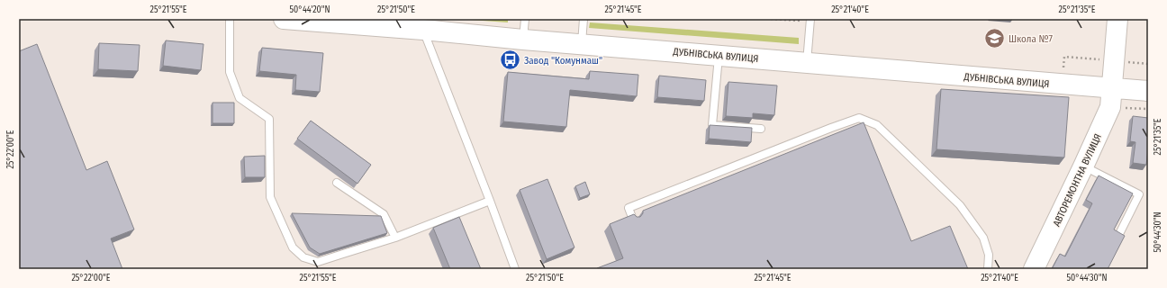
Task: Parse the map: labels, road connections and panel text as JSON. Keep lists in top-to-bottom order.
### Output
{
  "streets": {
    "main road": ["ДУБНІВСЬКА ВУЛИЦЯ", "АВТОРЕМОНТНА ВУЛИЦЯ"]
  },
  "crossings": [
    ["ДУБНІВСЬКА ВУЛИЦЯ", "АВТОРЕМОНТНА ВУЛИЦЯ"]
  ],
  "places": {
    "school or university": ["Школа №7"],
    "bus stop": ["Завод \"Комунмаш\""]
  },
  "coordinates": [
    "25°21'55\"E",
    "50°44'20\"N",
    "25°21'50\"E",
    "25°21'45\"E",
    "25°21'40\"E",
    "25°21'35\"E",
    "25°22'00\"E",
    "50°44'30\"N"
  ]
}
